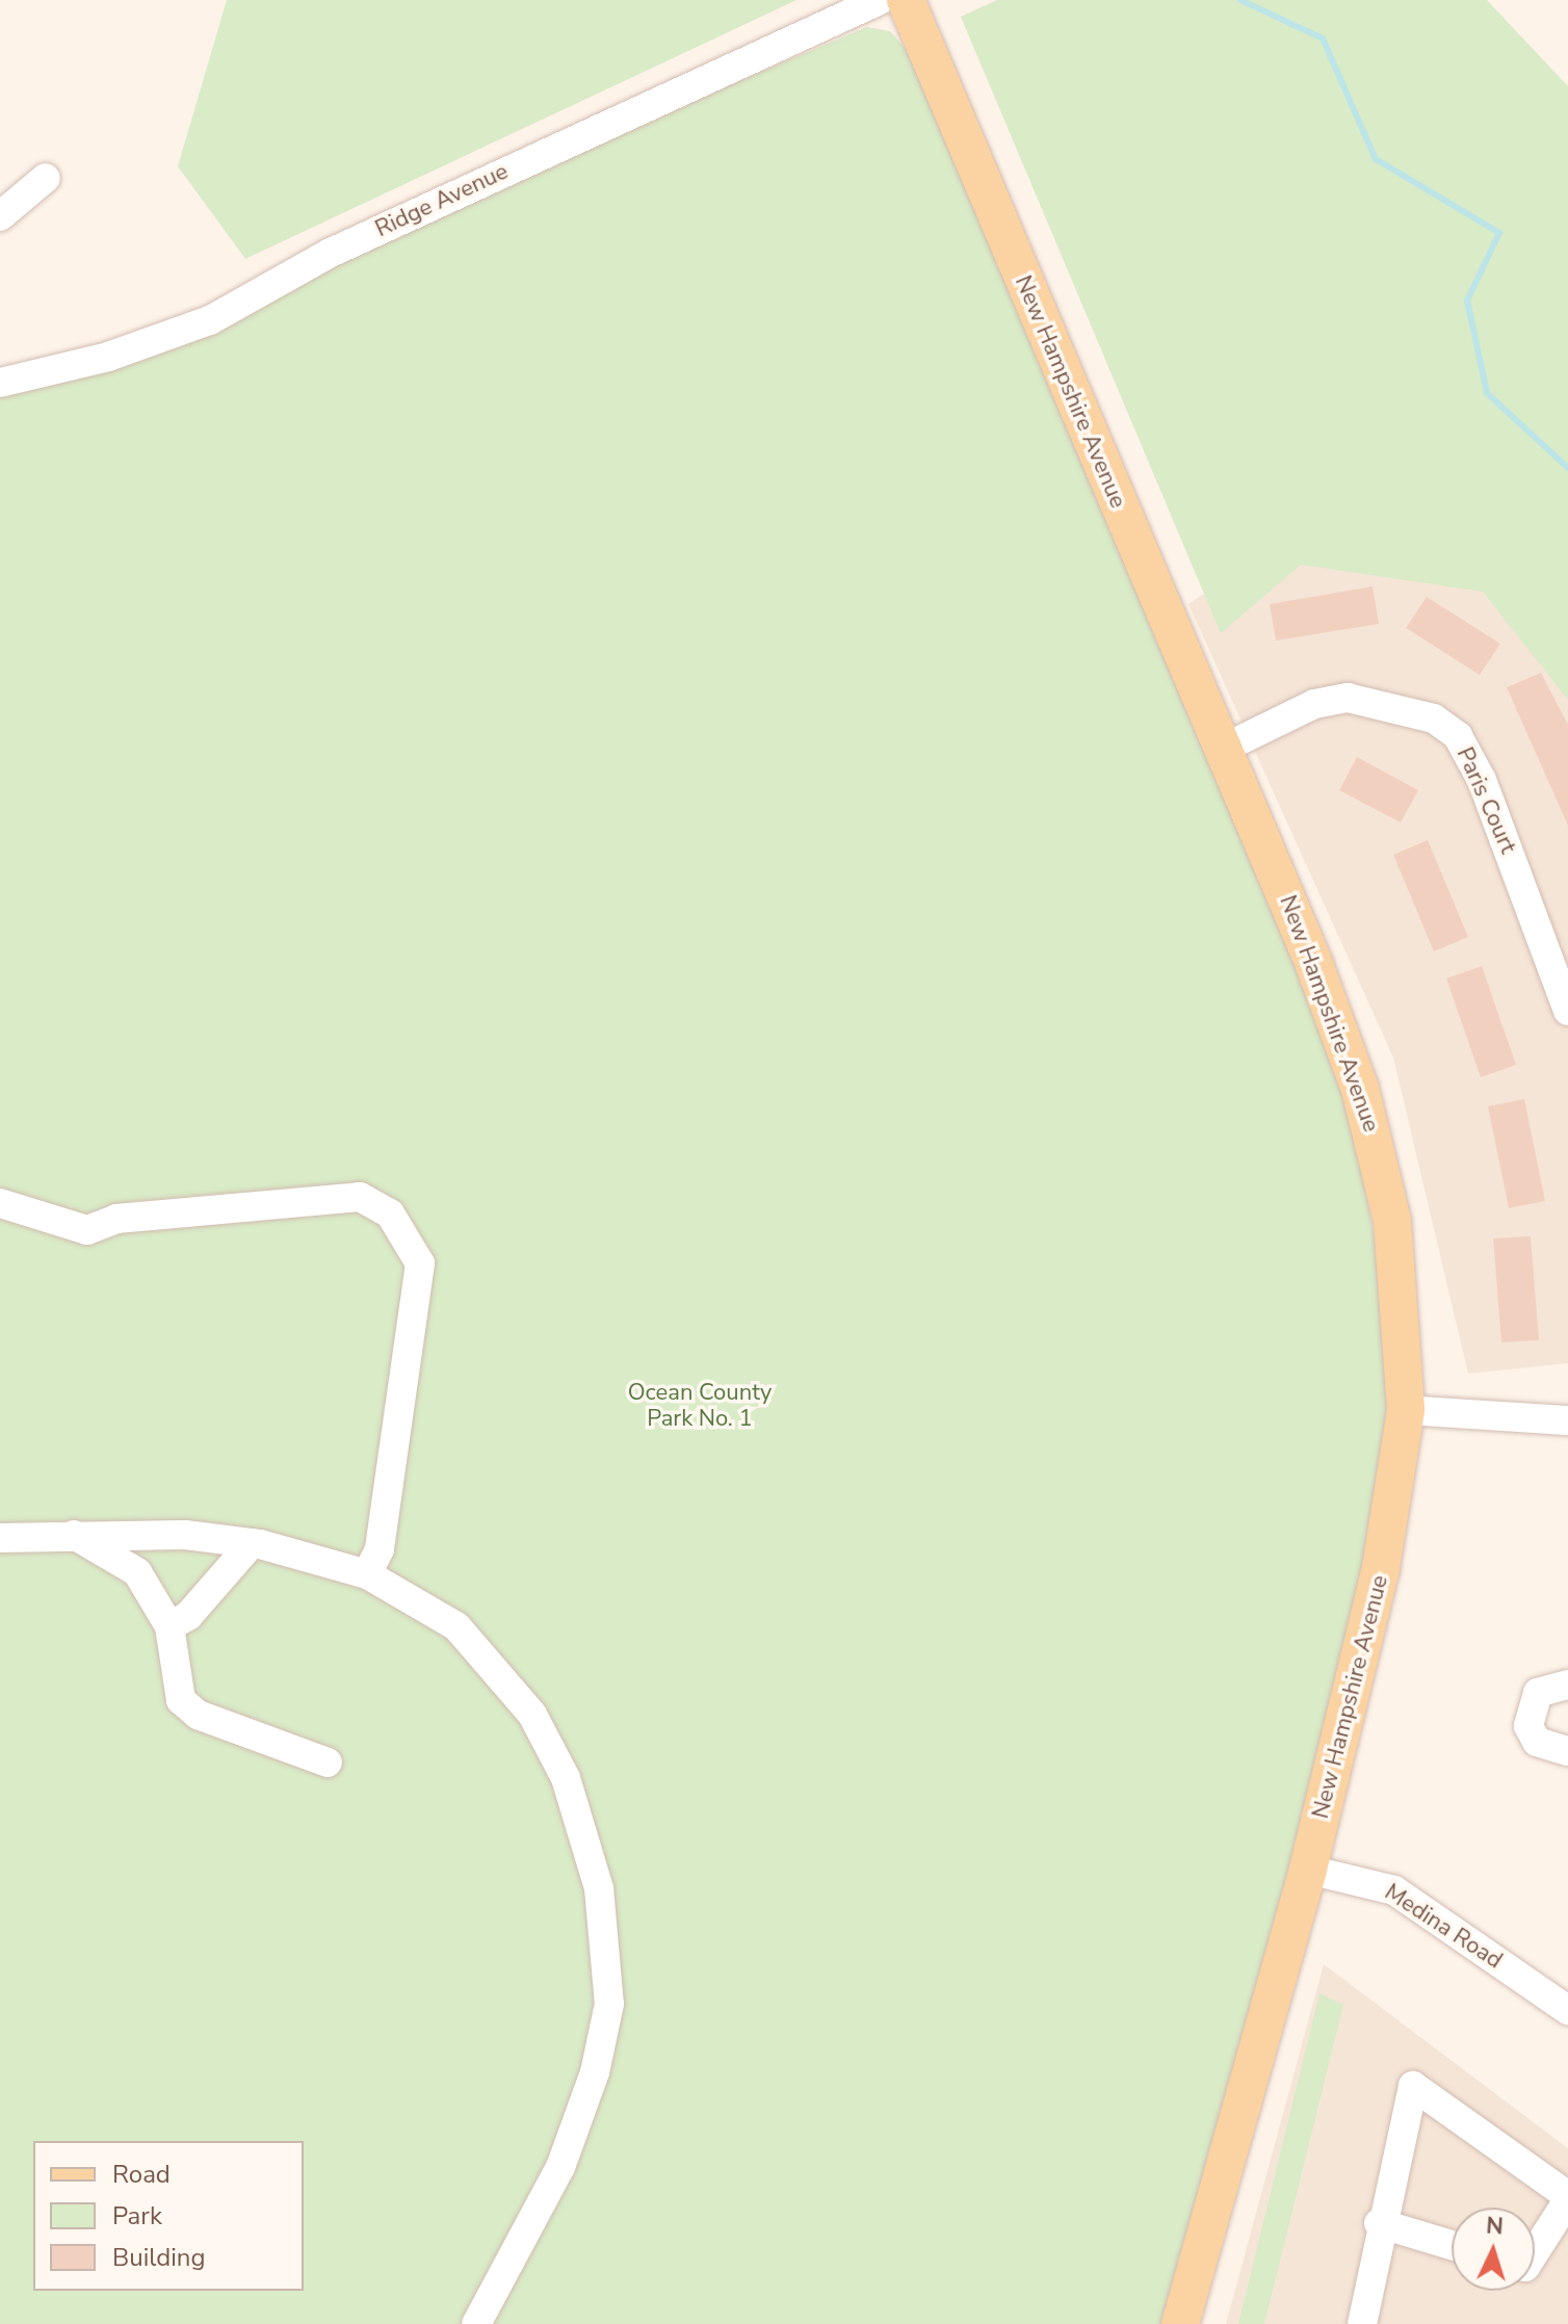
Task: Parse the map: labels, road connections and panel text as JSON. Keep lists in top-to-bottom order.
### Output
{
  "streets": {
    "main road": ["New Hampshire Avenue"],
    "street": ["Ridge Avenue", "Paris Court", "Medina Road"]
  },
  "crossings": [
    ["New Hampshire Avenue", "Paris Court"],
    ["New Hampshire Avenue", "Medina Road"]
  ],
  "parks": ["Ocean County Park No. 1"],
  "legend": ["Road", "Park", "Building"],
  "north": "top"
}
